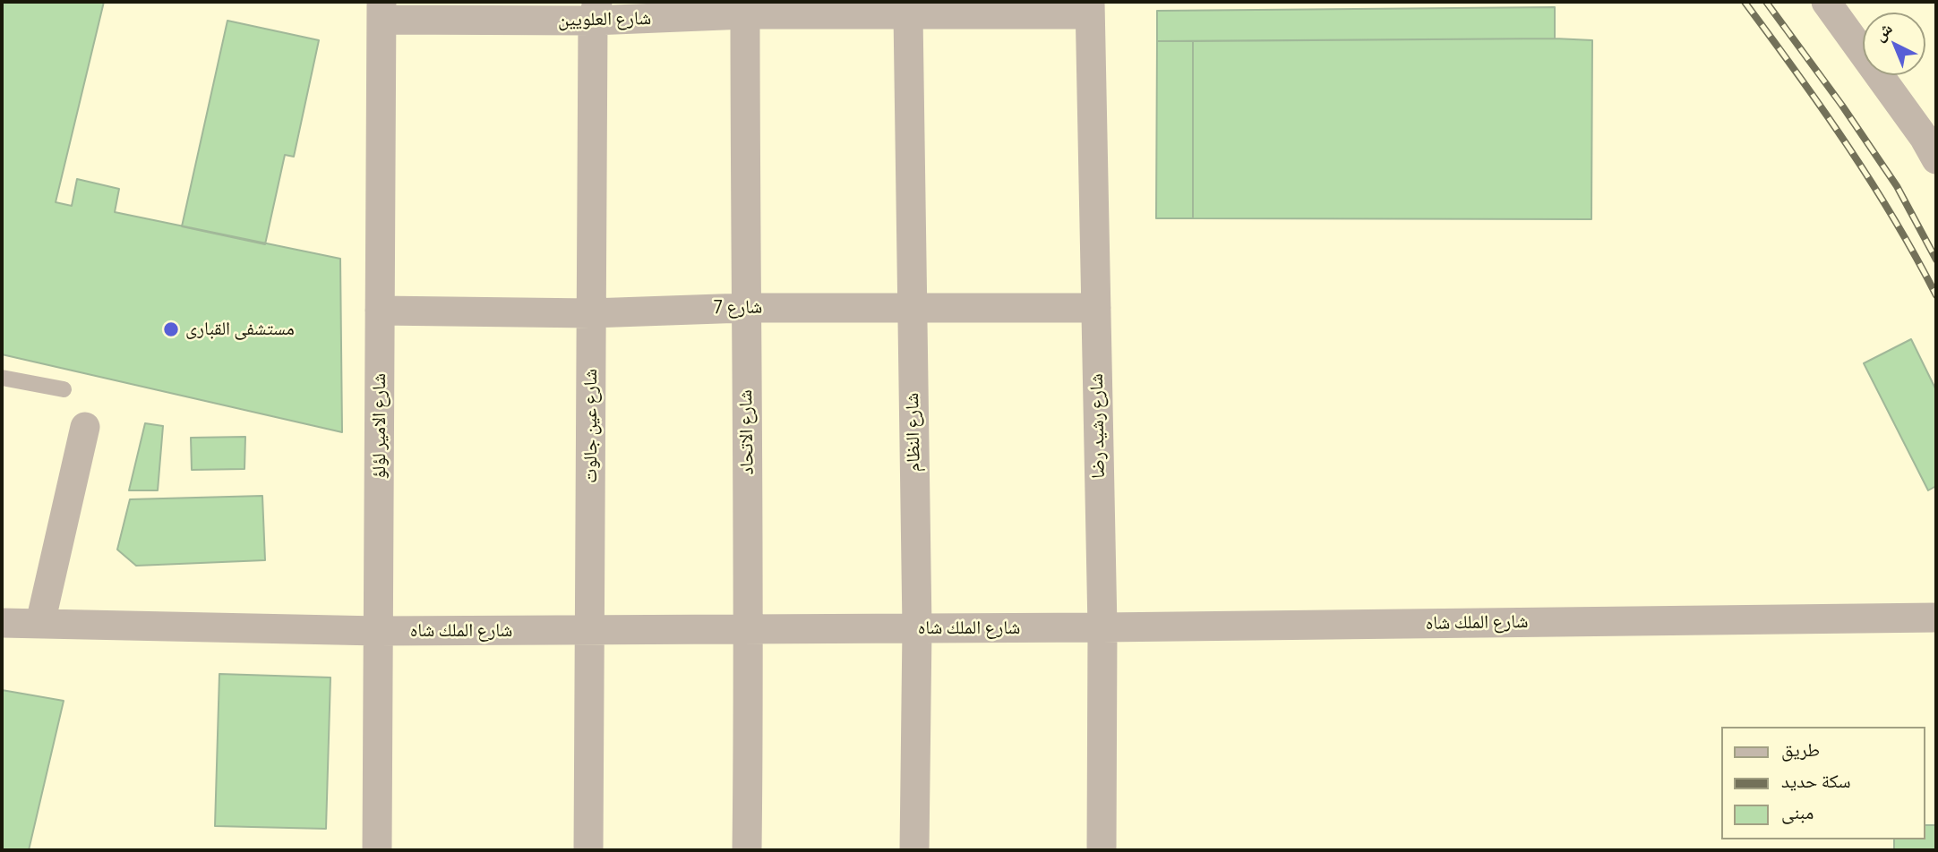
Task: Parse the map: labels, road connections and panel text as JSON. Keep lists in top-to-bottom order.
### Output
{
  "streets": {
    "street": [
      "شارع العلويين",
      "شارع 7",
      "شارع الامير لؤلؤ",
      "شارع عين جالوت",
      "شارع رشيد رضا",
      "شارع الاتحاد",
      "شارع النظام",
      "شارع الملك شاه"
    ]
  },
  "crossings": [
    ["شارع العلويين", "شارع الامير لؤلؤ"],
    ["شارع العلويين", "شارع عين جالوت"],
    ["شارع العلويين", "شارع رشيد رضا"],
    ["شارع العلويين", "شارع الاتحاد"],
    ["شارع العلويين", "شارع النظام"],
    ["شارع 7", "شارع الامير لؤلؤ"],
    ["شارع 7", "شارع عين جالوت"],
    ["شارع 7", "شارع رشيد رضا"],
    ["شارع 7", "شارع الاتحاد"],
    ["شارع 7", "شارع النظام"],
    ["شارع الامير لؤلؤ", "شارع الملك شاه"],
    ["شارع عين جالوت", "شارع الملك شاه"],
    ["شارع رشيد رضا", "شارع الملك شاه"],
    ["شارع الاتحاد", "شارع الملك شاه"],
    ["شارع النظام", "شارع الملك شاه"]
  ],
  "places": ["مستشفى القبارى"],
  "legend": ["طريق", "سكة حديد", "مبنى"],
  "north": "top left"
}
